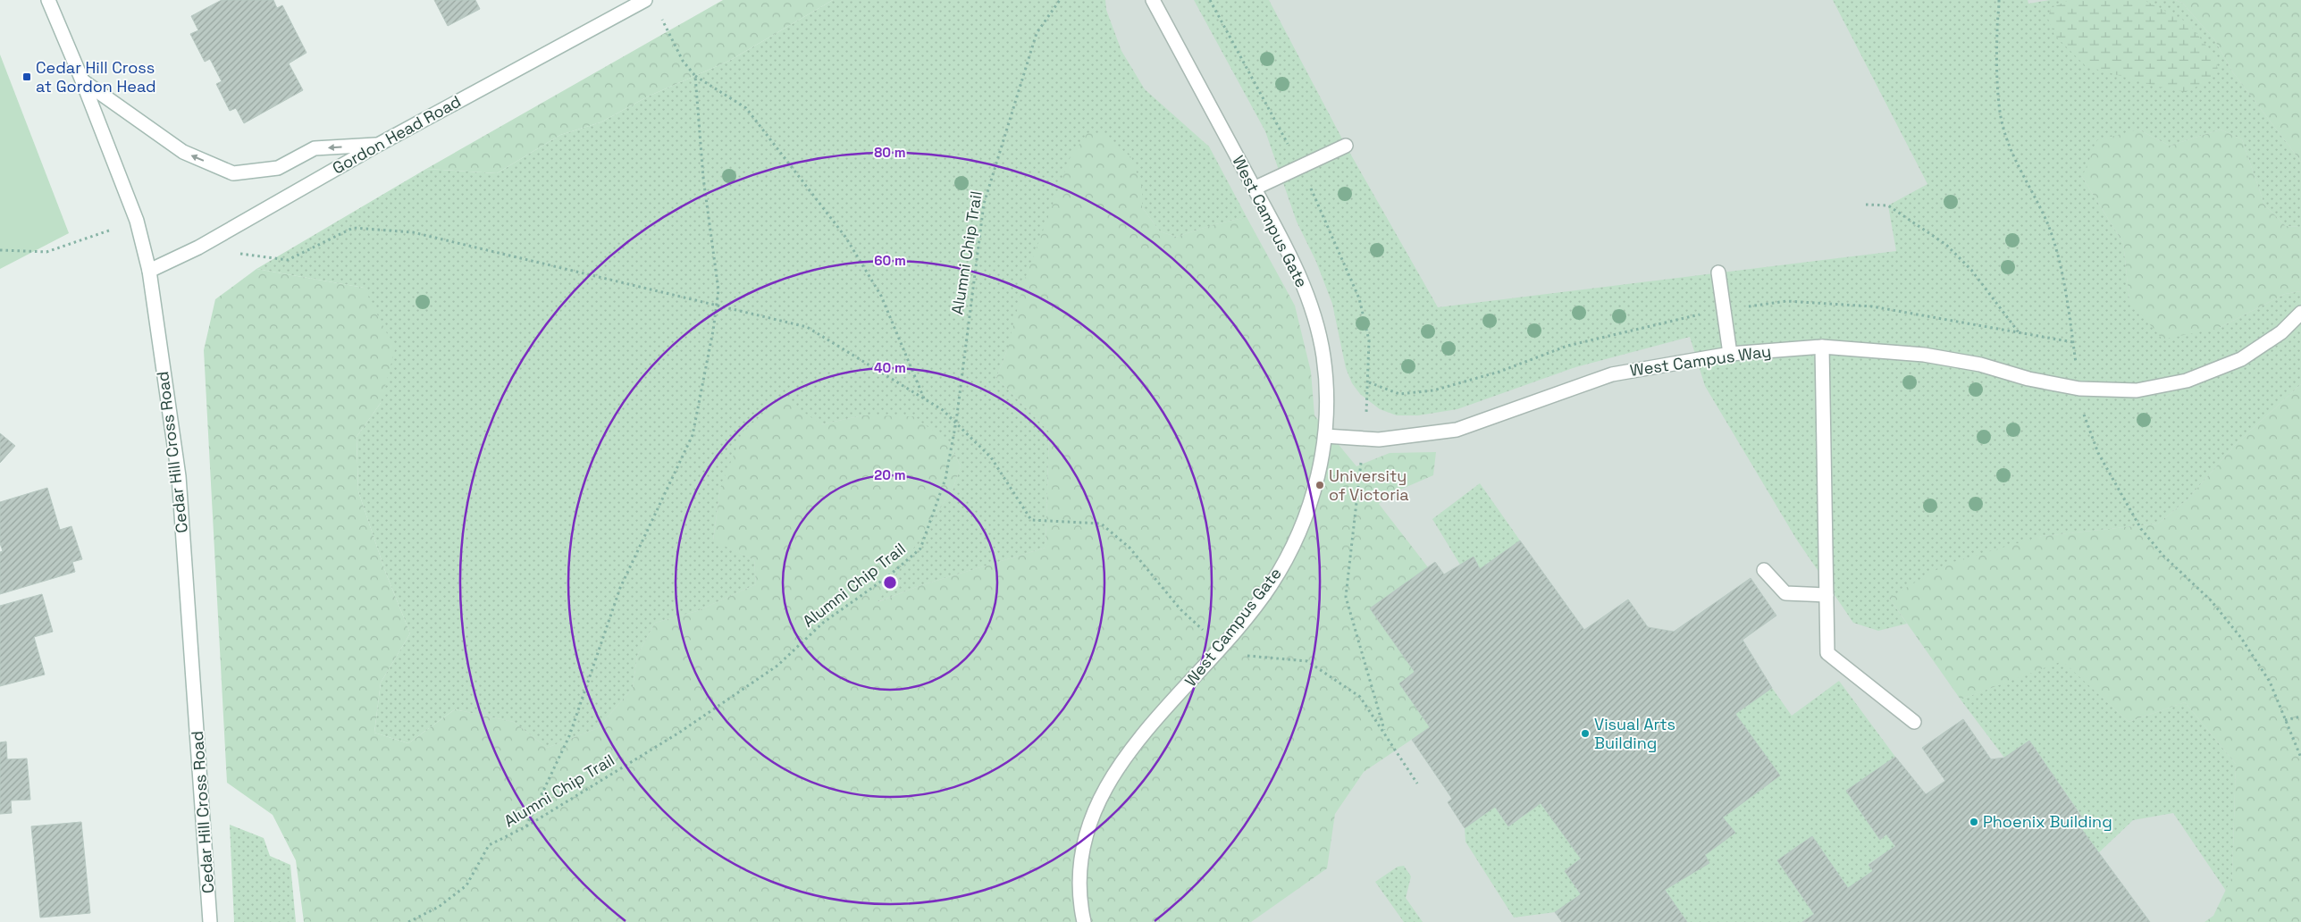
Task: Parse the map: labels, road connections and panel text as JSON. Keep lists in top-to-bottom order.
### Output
{
  "streets": {
    "street": [
      "Gordon Head Road",
      "West Campus Gate",
      "West Campus Way",
      "Cedar Hill Cross Road"
    ],
    "path": ["Alumni Chip Trail"]
  },
  "crossings": [
    ["Gordon Head Road", "Cedar Hill Cross Road"],
    ["West Campus Gate", "West Campus Way"]
  ],
  "places": {
    "transit": ["Cedar Hill Cross at Gordon Head"],
    "other": ["University of Victoria", "Visual Arts Building", "Phoenix Building"]
  },
  "rings": [
    "80 m",
    "60 m",
    "40 m",
    "20 m"
  ]
}
